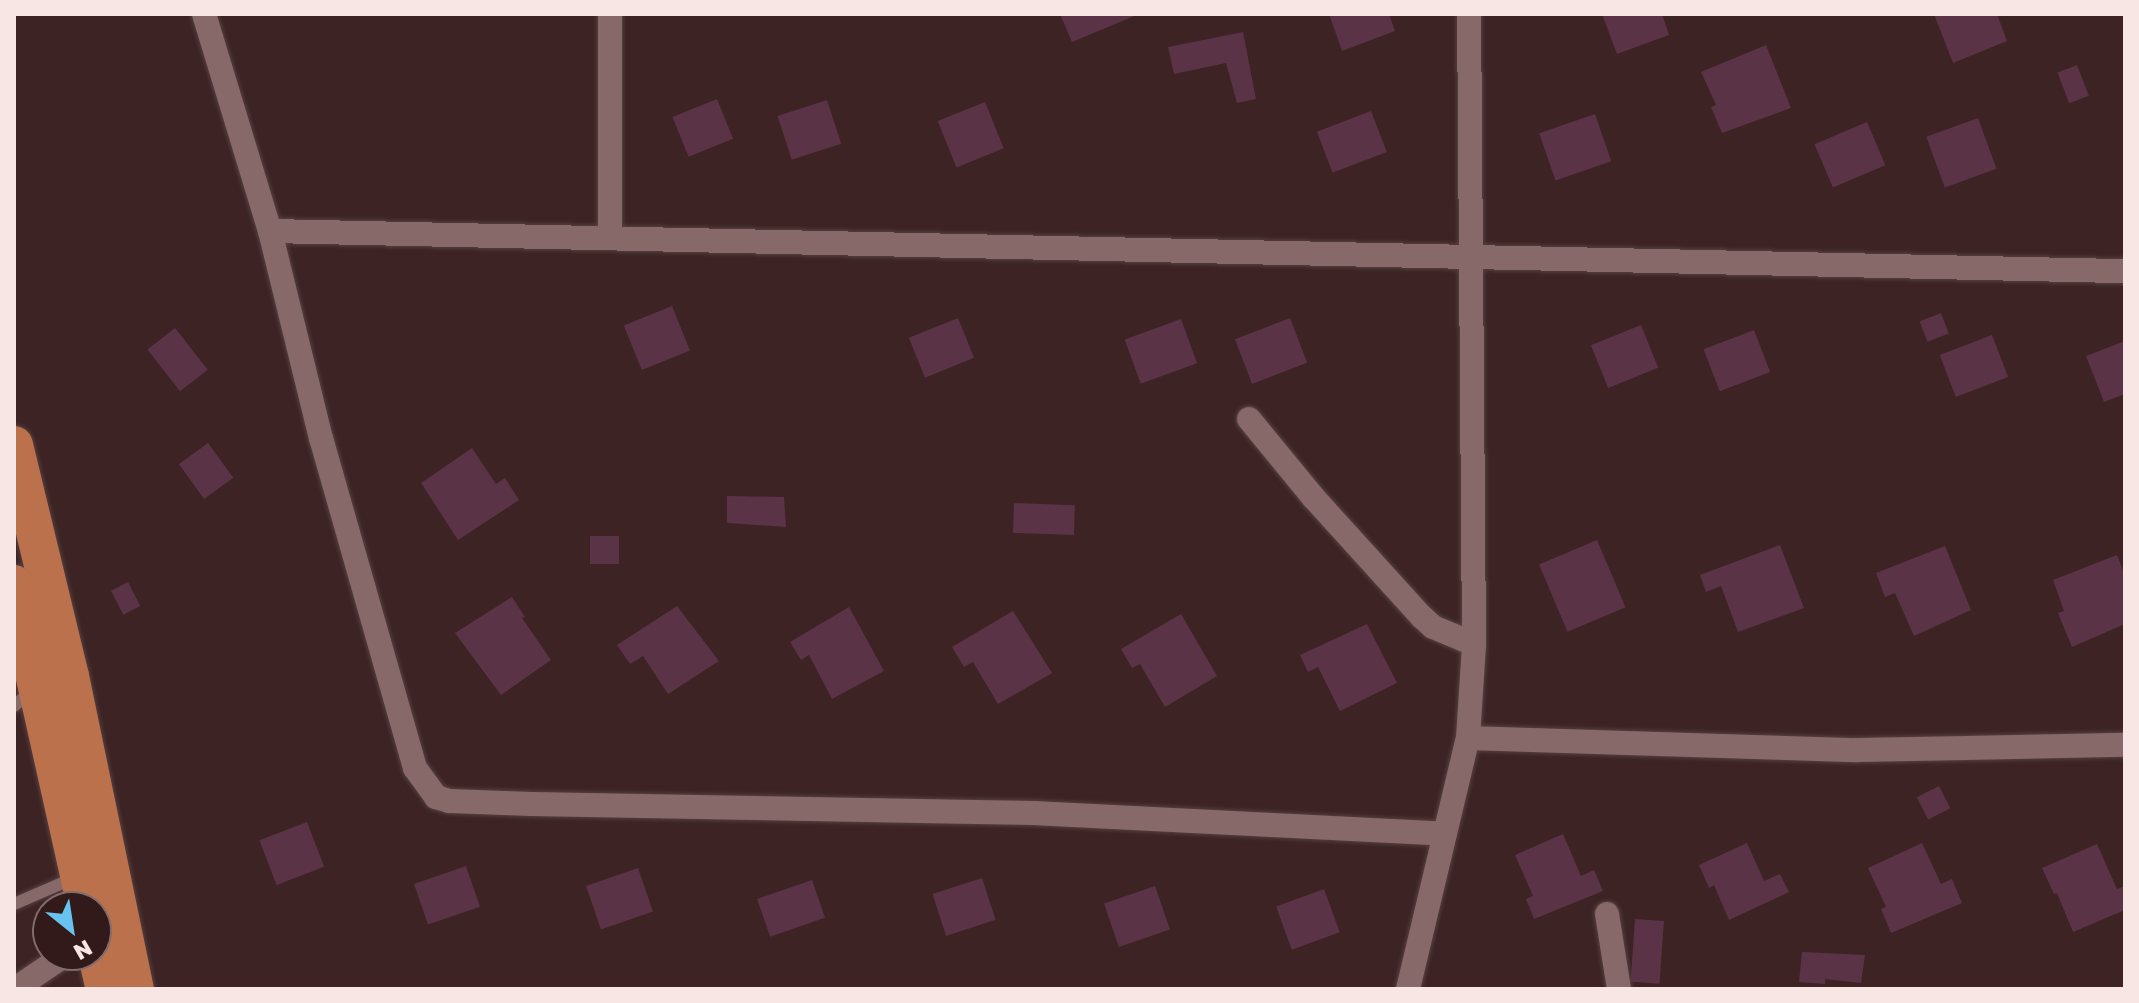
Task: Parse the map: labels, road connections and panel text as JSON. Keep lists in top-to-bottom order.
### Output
{
  "north": "bottom right"
}
